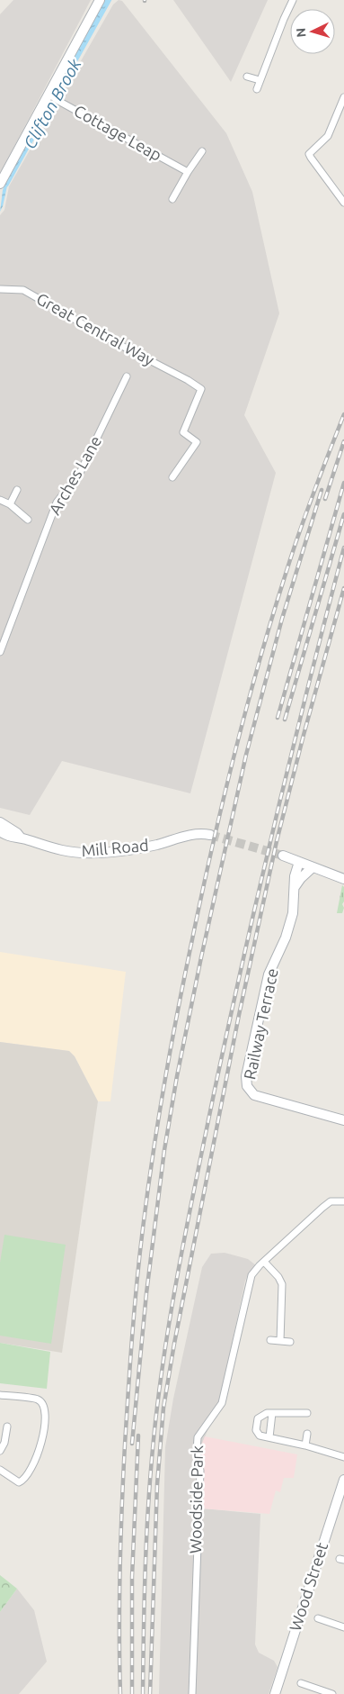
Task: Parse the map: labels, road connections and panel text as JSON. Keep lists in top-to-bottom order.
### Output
{
  "streets": {
    "street": [
      "Cottage Leap",
      "Great Central Way",
      "Arches Lane",
      "Mill Road",
      "Railway Terrace",
      "Woodside Park",
      "Wood Street"
    ]
  },
  "water": ["Clifton Brook"],
  "north": "left"
}
